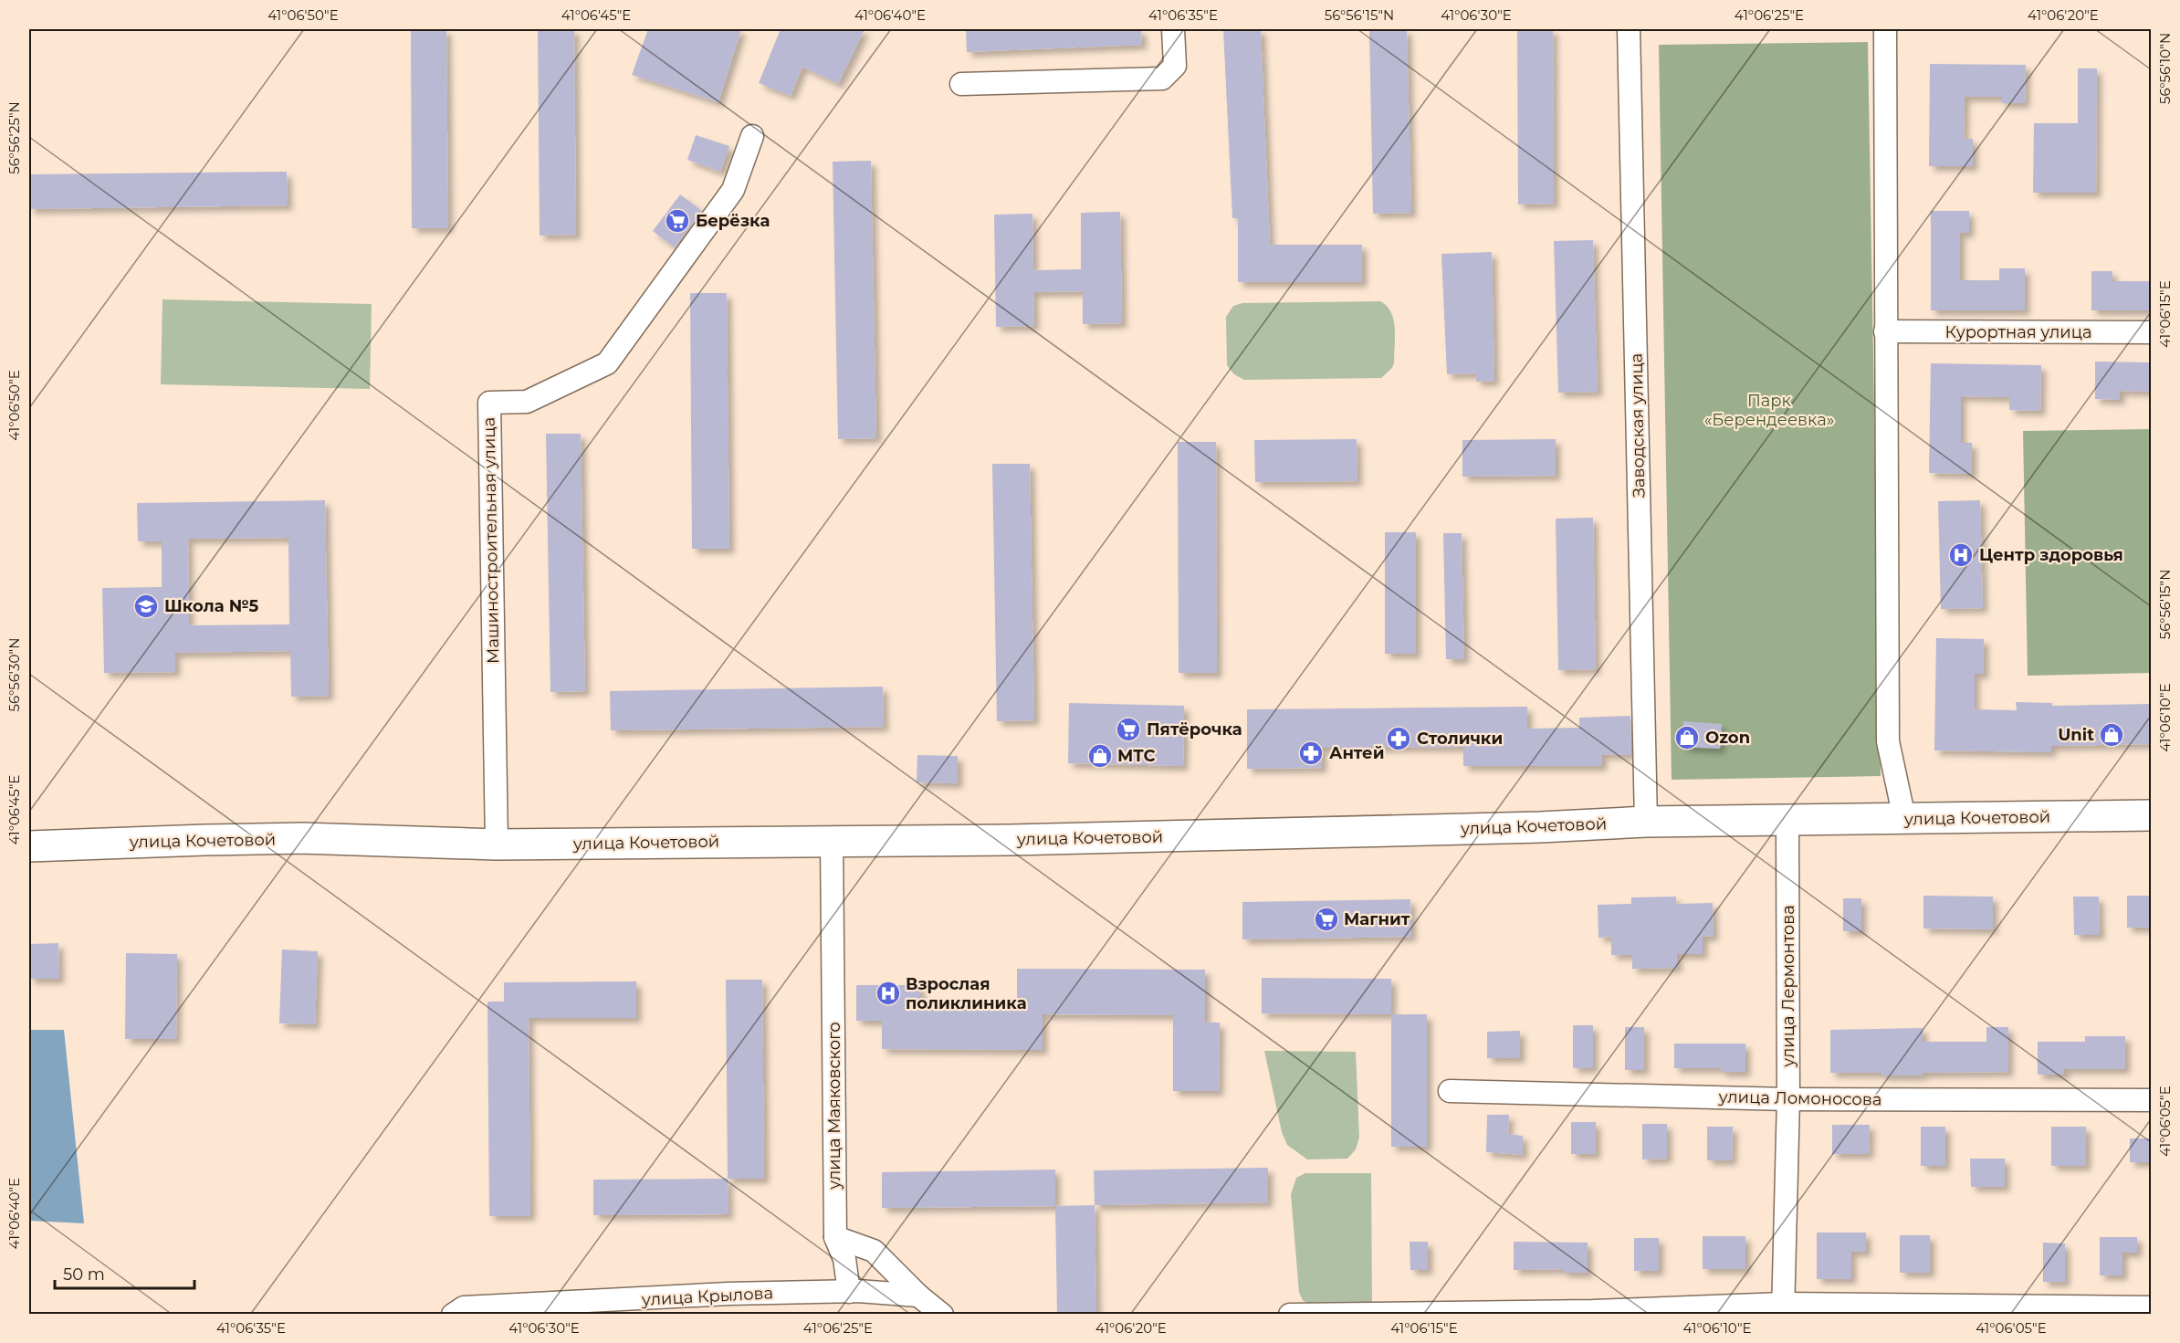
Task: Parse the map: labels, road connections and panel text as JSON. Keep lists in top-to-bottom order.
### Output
{
  "streets": {
    "main road": ["улица Кочетовой"],
    "street": [
      "Курортная улица",
      "Заводская улица",
      "Машиностроительная улица",
      "улица Лермонтова",
      "улица Ломоносова",
      "улица Маяковского",
      "улица Крылова"
    ]
  },
  "crossings": [
    ["Заводская улица", "улица Кочетовой"],
    ["Машиностроительная улица", "улица Кочетовой"],
    ["улица Кочетовой", "улица Лермонтова"],
    ["улица Кочетовой", "улица Маяковского"],
    ["улица Лермонтова", "улица Ломоносова"]
  ],
  "parks": ["Парк «Берендеевка»"],
  "places": {
    "supermarket": ["Берёзка", "Пятёрочка", "Магнит"],
    "hospital": ["Центр здоровья", "Взрослая поликлиника"],
    "school or university": ["Школа №5"],
    "shop": ["Unit", "Ozon", "МТС"],
    "pharmacy": ["Столички", "Антей"]
  },
  "scale_bar": "50 m",
  "coordinates": [
    "41°06'50\"E",
    "41°06'45\"E",
    "41°06'40\"E",
    "41°06'35\"E",
    "56°56'15\"N",
    "41°06'30\"E",
    "41°06'25\"E",
    "41°06'20\"E",
    "56°56'10\"N",
    "56°56'25\"N",
    "41°06'15\"E",
    "56°56'30\"N",
    "41°06'10\"E",
    "41°06'05\"E"
  ]
}
